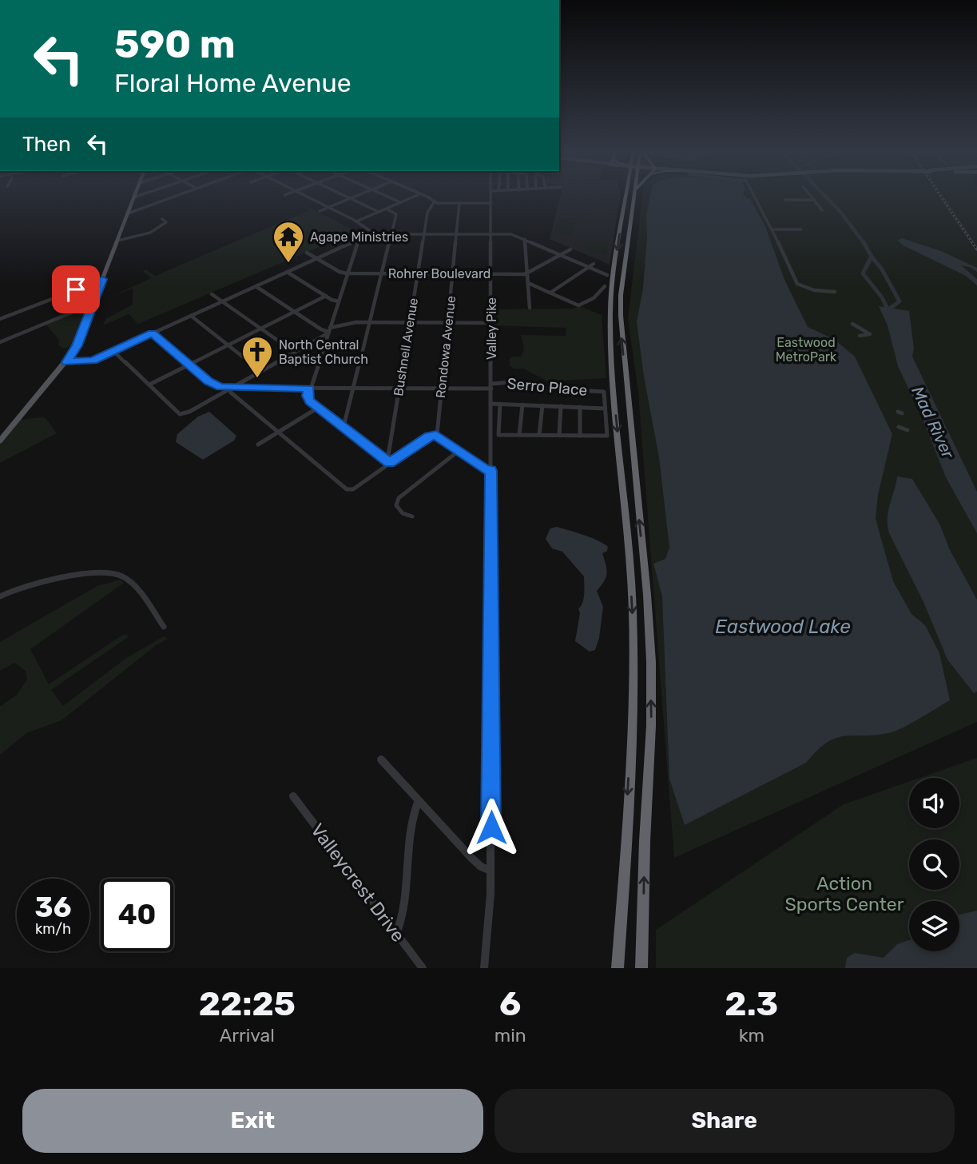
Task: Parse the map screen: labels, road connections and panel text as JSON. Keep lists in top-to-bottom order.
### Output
{
  "streets": {
    "street": [
      "Rohrer Boulevard",
      "Valley Pike",
      "Bushnell Avenue",
      "Rondowa Avenue",
      "Serro Place",
      "Valleycrest Drive"
    ]
  },
  "crossings": [
    ["Rohrer Boulevard", "Valley Pike"],
    ["Rohrer Boulevard", "Bushnell Avenue"],
    ["Rohrer Boulevard", "Rondowa Avenue"],
    ["Valley Pike", "Serro Place"],
    ["Bushnell Avenue", "Serro Place"],
    ["Rondowa Avenue", "Serro Place"]
  ],
  "water": ["Mad River", "Eastwood Lake"],
  "parks": ["Eastwood MetroPark", "Action Sports Center"],
  "places": {
    "temple": ["Agape Ministries"],
    "church": ["North Central Baptist Church"]
  },
  "page": {
    "turn": ["590 m", "Floral Home Avenue"],
    "then": "Then",
    "speed": "36 km/h",
    "limit": "40",
    "eta": [
      "22:25",
      "Arrival",
      "6",
      "min",
      "2.3",
      "km"
    ],
    "buttons": ["Exit", "Share"]
  }
}
